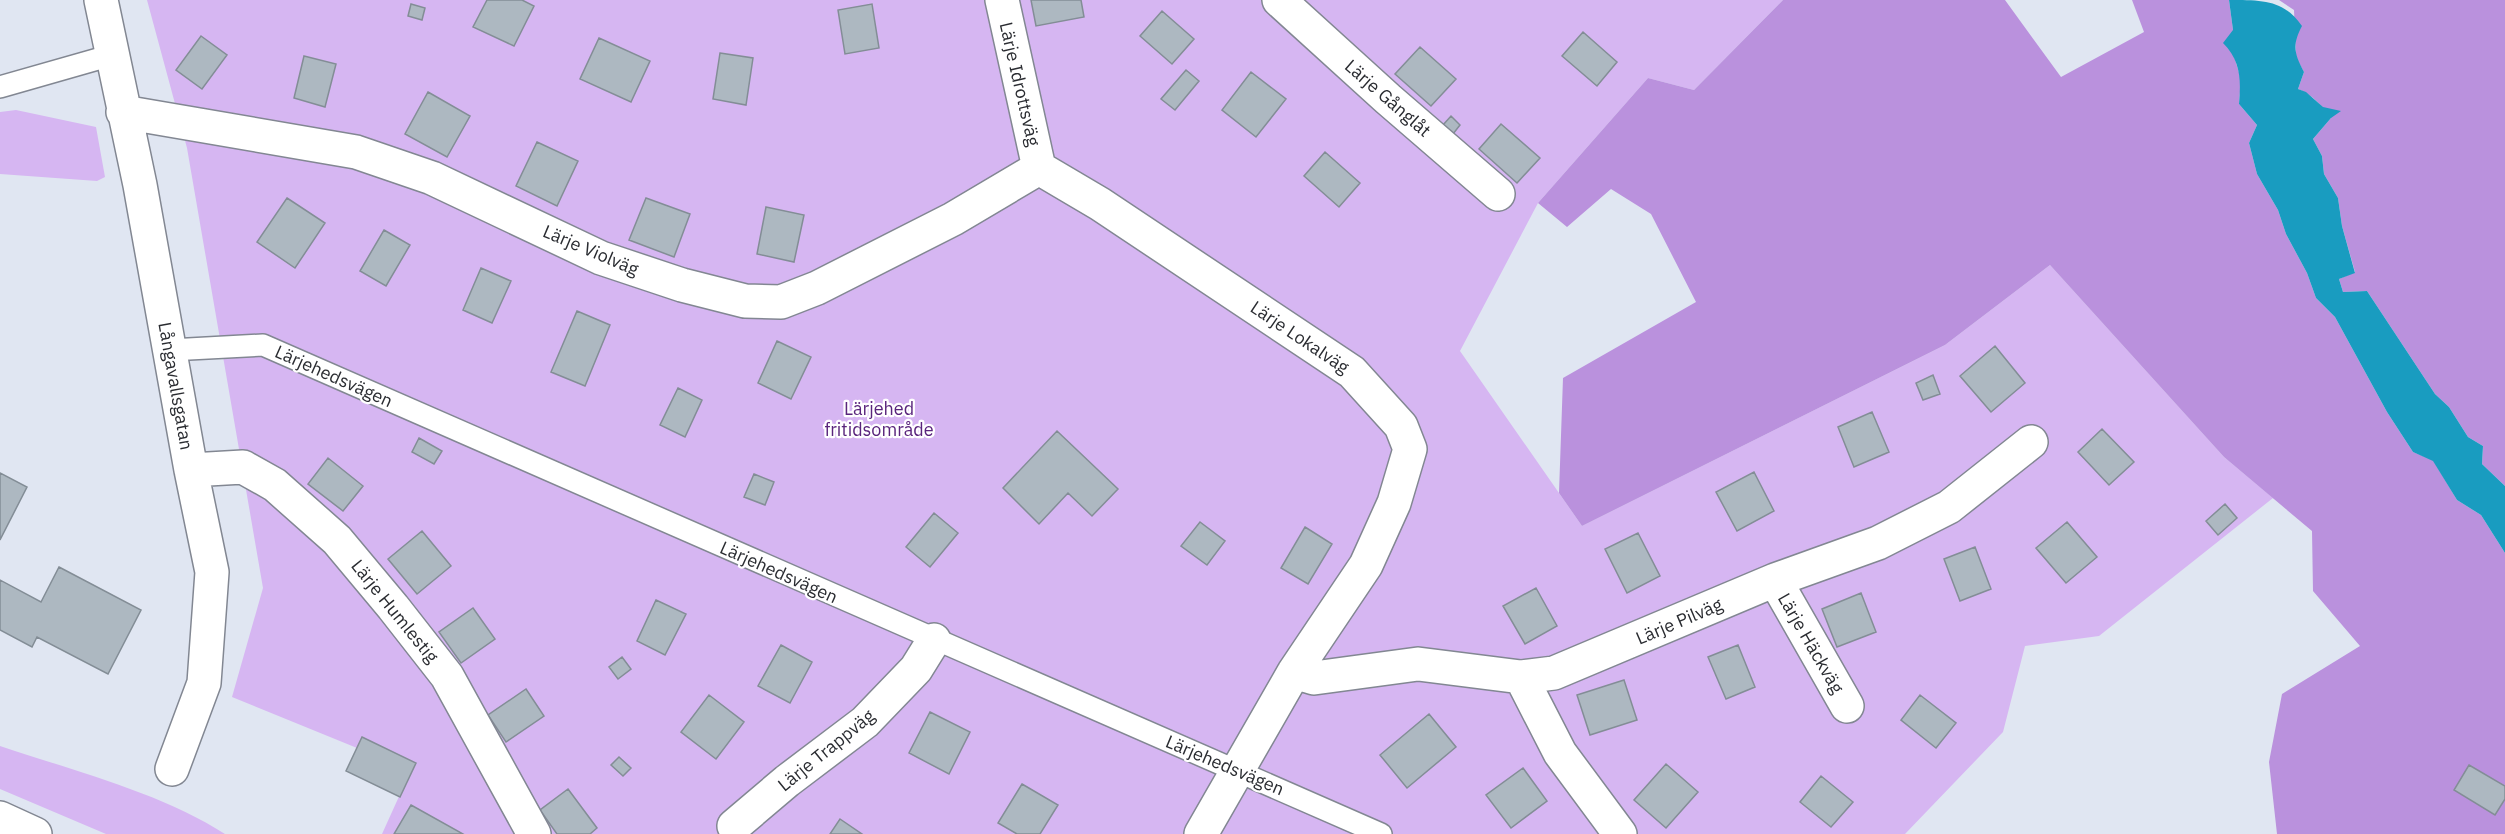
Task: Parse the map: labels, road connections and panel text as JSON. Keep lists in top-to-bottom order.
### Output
{
  "streets": {
    "street": [
      "Lärje Idrottsväg",
      "Lärje Gånglåt",
      "Lärje Violväg",
      "Lärje Lokalväg",
      "Långavallsgatan",
      "Lärje Humlestig",
      "Lärje Pilväg",
      "Lärje Häckväg",
      "Lärje Trappväg"
    ],
    "lane": ["Lärjehedsvägen"]
  },
  "crossings": [
    ["Lärje Idrottsväg", "Lärje Violväg"],
    ["Lärje Idrottsväg", "Lärje Lokalväg"],
    ["Lärje Violväg", "Lärje Lokalväg"],
    ["Lärje Violväg", "Långavallsgatan"],
    ["Lärje Lokalväg", "Lärjehedsvägen"],
    ["Lärje Lokalväg", "Lärje Pilväg"],
    ["Lärjehedsvägen", "Långavallsgatan"],
    ["Lärjehedsvägen", "Lärje Trappväg"],
    ["Långavallsgatan", "Lärje Humlestig"],
    ["Lärje Pilväg", "Lärje Häckväg"]
  ],
  "parks": ["Lärjehed fritidsområde"]
}
